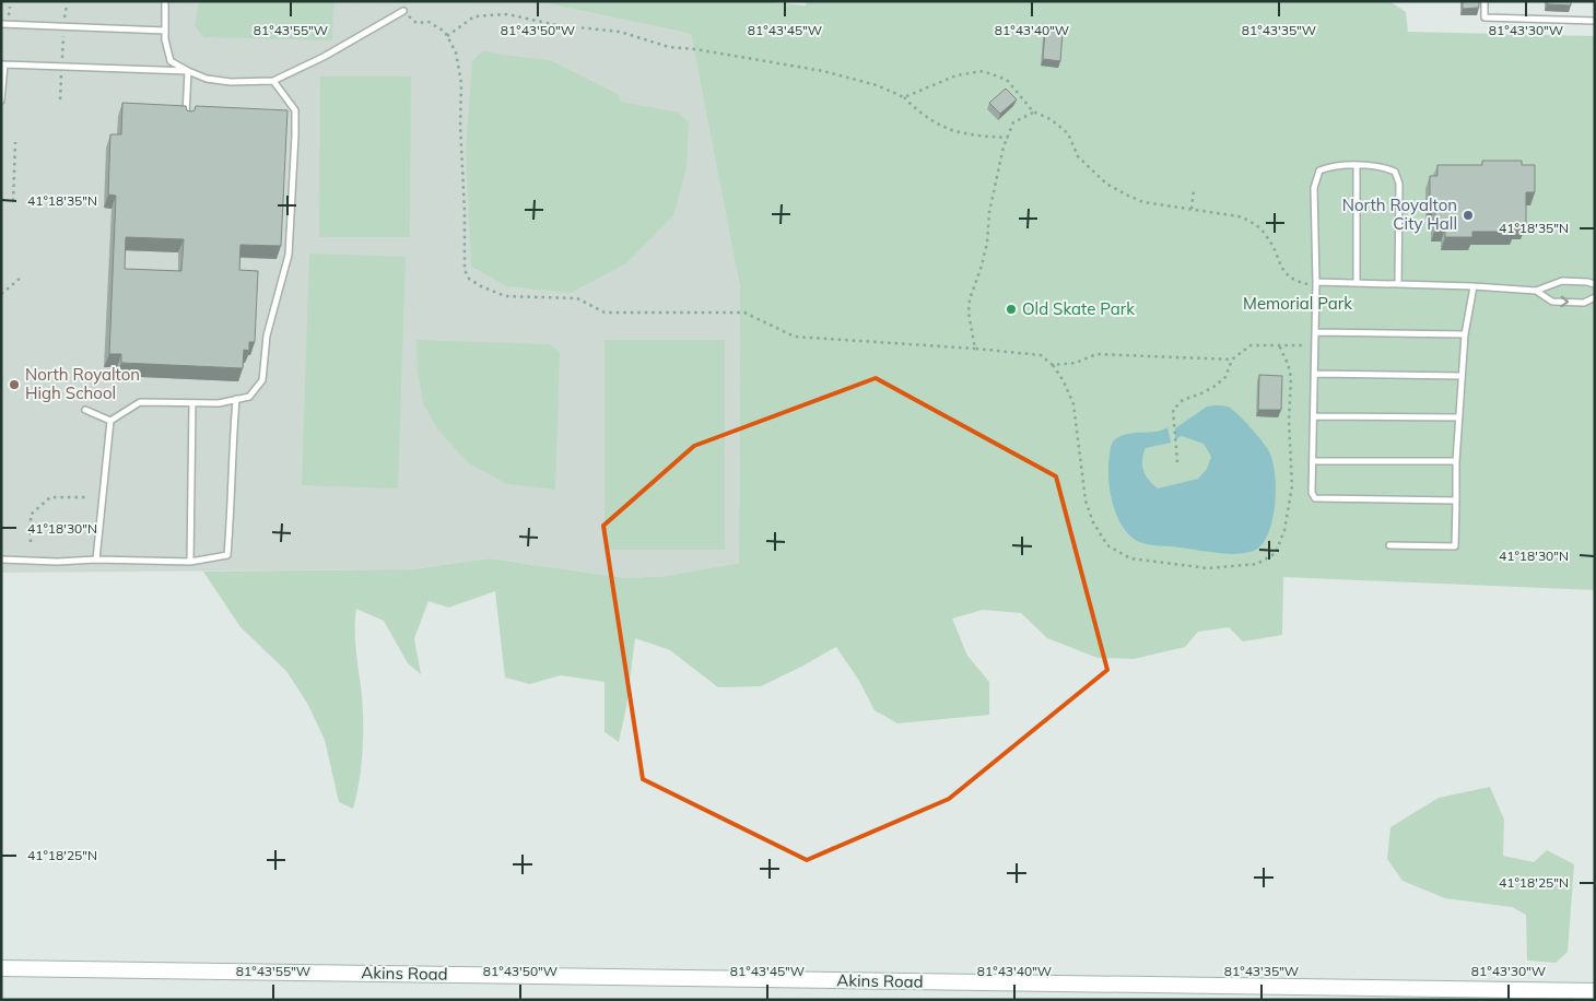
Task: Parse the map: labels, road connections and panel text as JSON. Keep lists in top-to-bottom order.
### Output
{
  "streets": {
    "street": ["Akins Road"]
  },
  "parks": ["Memorial Park"],
  "places": ["North Royalton City Hall", "Old Skate Park", "North Royalton High School"],
  "coordinates": [
    "81°43'55\"W",
    "81°43'50\"W",
    "81°43'45\"W",
    "81°43'40\"W",
    "81°43'35\"W",
    "81°43'30\"W",
    "41°18'35\"N",
    "41°18'30\"N",
    "41°18'25\"N"
  ]
}
